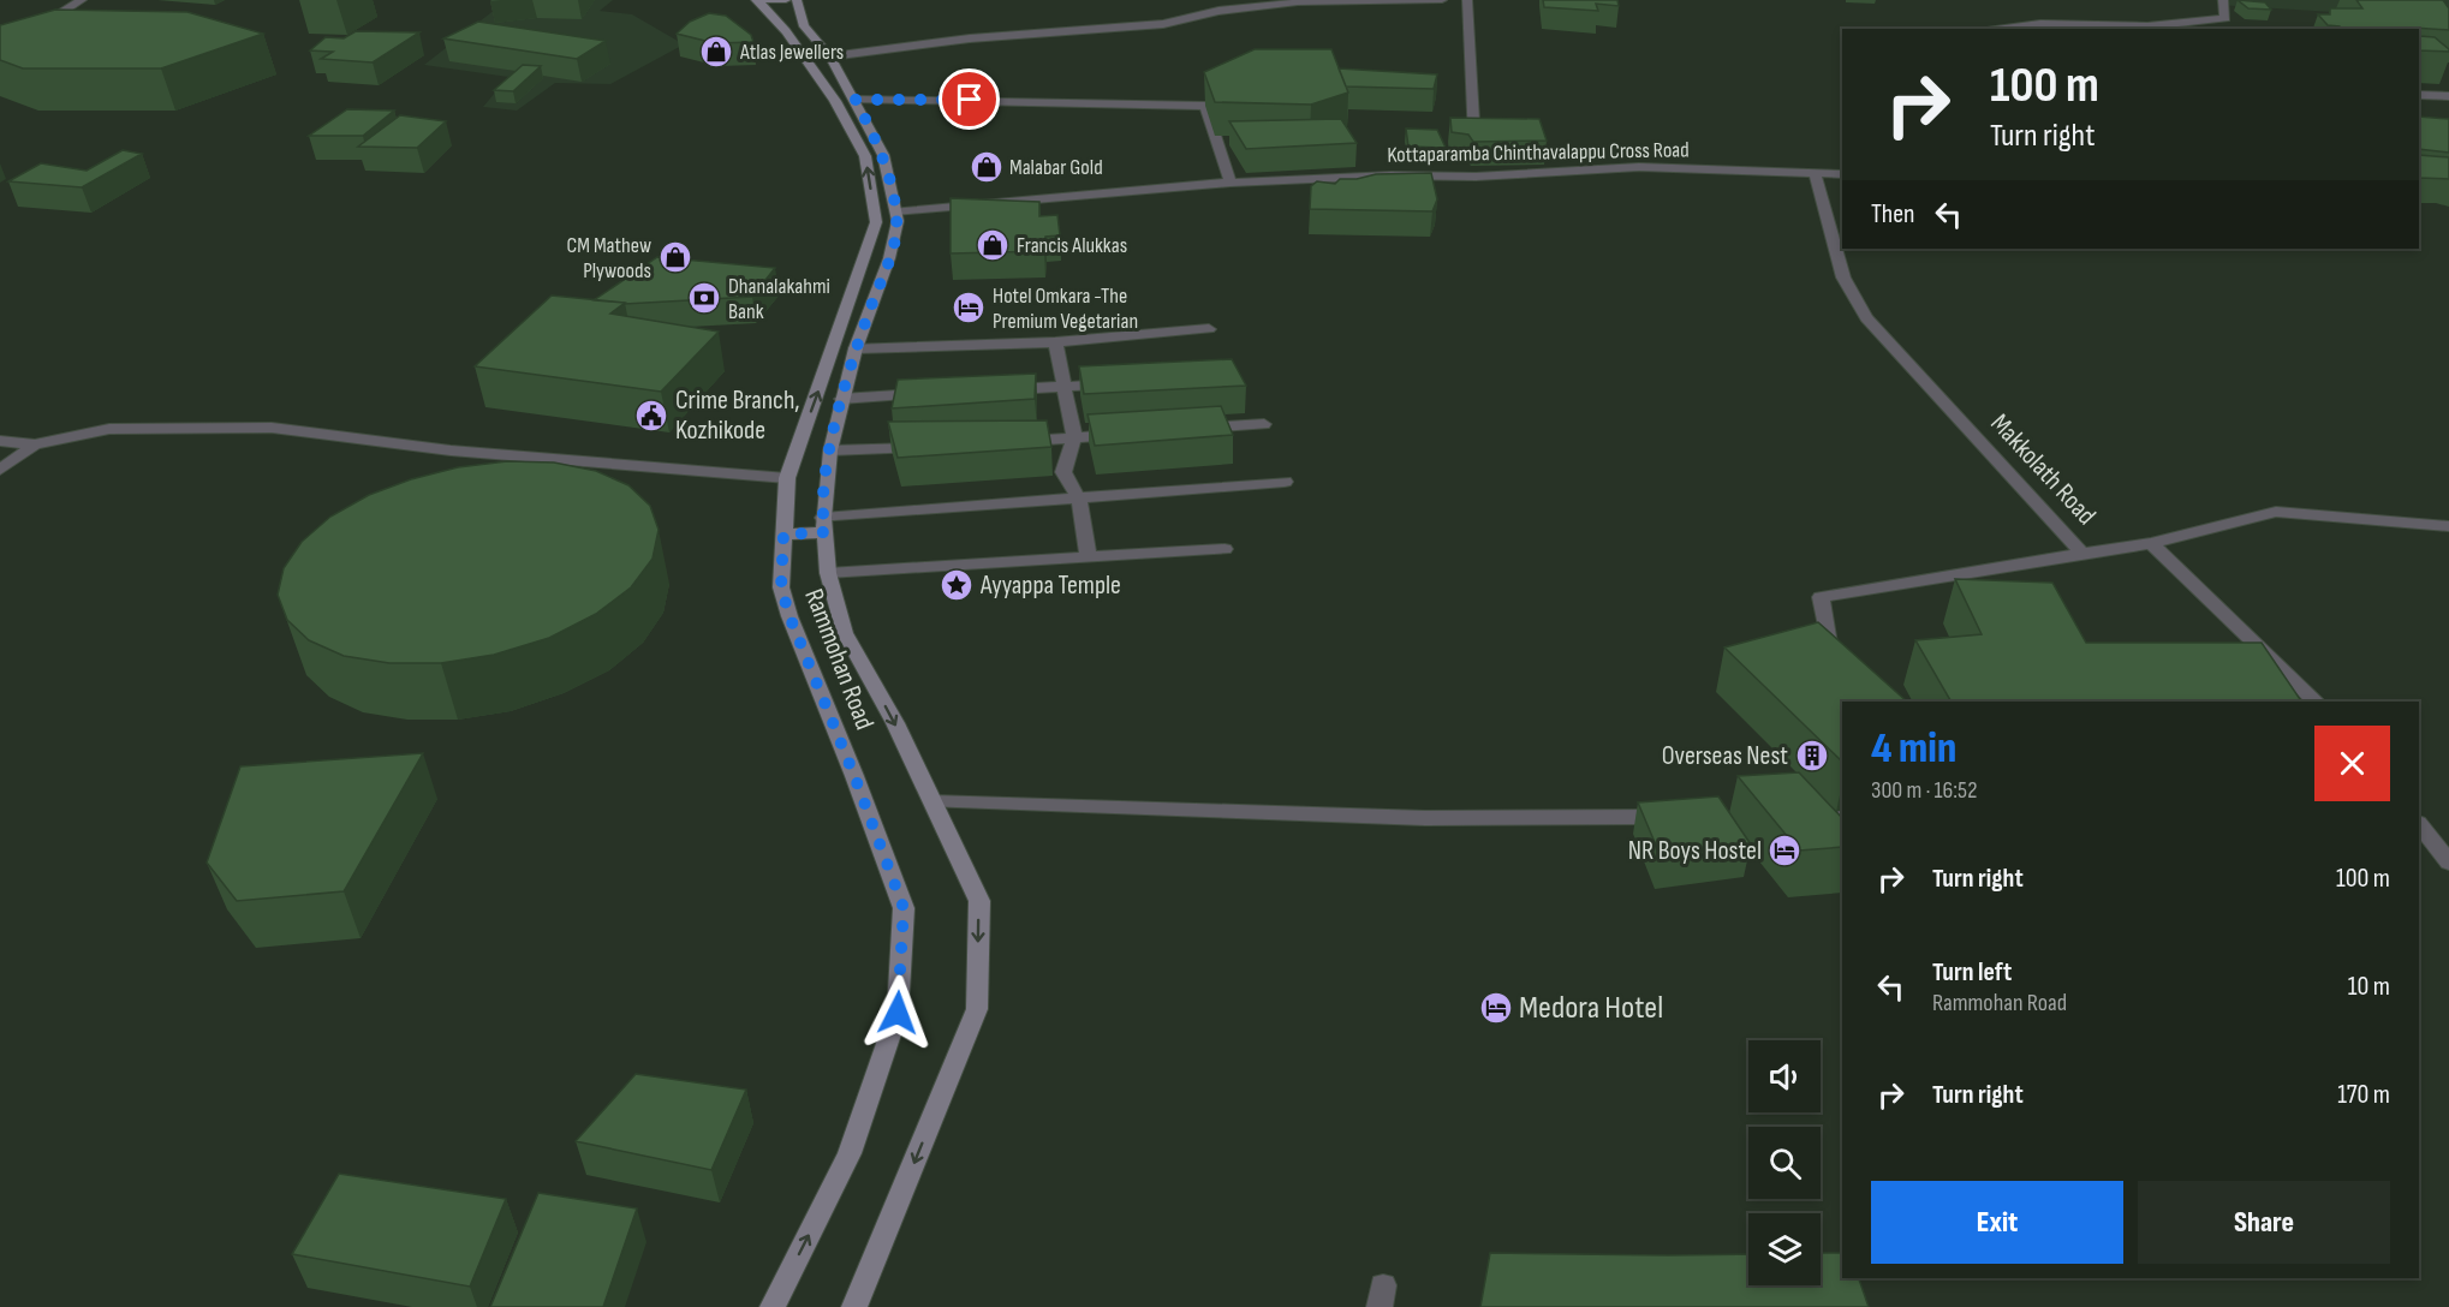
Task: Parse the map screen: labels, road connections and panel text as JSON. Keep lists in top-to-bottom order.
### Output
{
  "streets": {
    "main road": ["Rammohan Road"],
    "street": ["Kottaparamba Chinthavalappu Cross Road", "Makkolath Road"]
  },
  "crossings": [
    ["Kottaparamba Chinthavalappu Cross Road", "Makkolath Road"],
    ["Kottaparamba Chinthavalappu Cross Road", "Rammohan Road"]
  ],
  "places": {
    "shop": [
      "Atlas Jewellers",
      "Malabar Gold",
      "Francis Alukkas",
      "CM Mathew Plywoods"
    ],
    "bank": ["Dhanalakahmi Bank"],
    "hotel": ["Hotel Omkara -The Premium Vegetarian", "NR Boys Hostel", "Medora Hotel"],
    "public building": ["Crime Branch, Kozhikode"],
    "place": ["Ayyappa Temple"],
    "building": ["Overseas Nest"]
  },
  "page": {
    "turn": ["100 m", "Turn right"],
    "then": "Then",
    "heading": ["4 min", "300 m · 16:52"],
    "list": [
      {
        "name": "Turn right",
        "value": "100 m"
      },
      {
        "name": "Turn left",
        "note": "Rammohan Road",
        "value": "10 m"
      },
      {
        "name": "Turn right",
        "value": "170 m"
      }
    ],
    "buttons": ["Exit", "Share"]
  }
}
